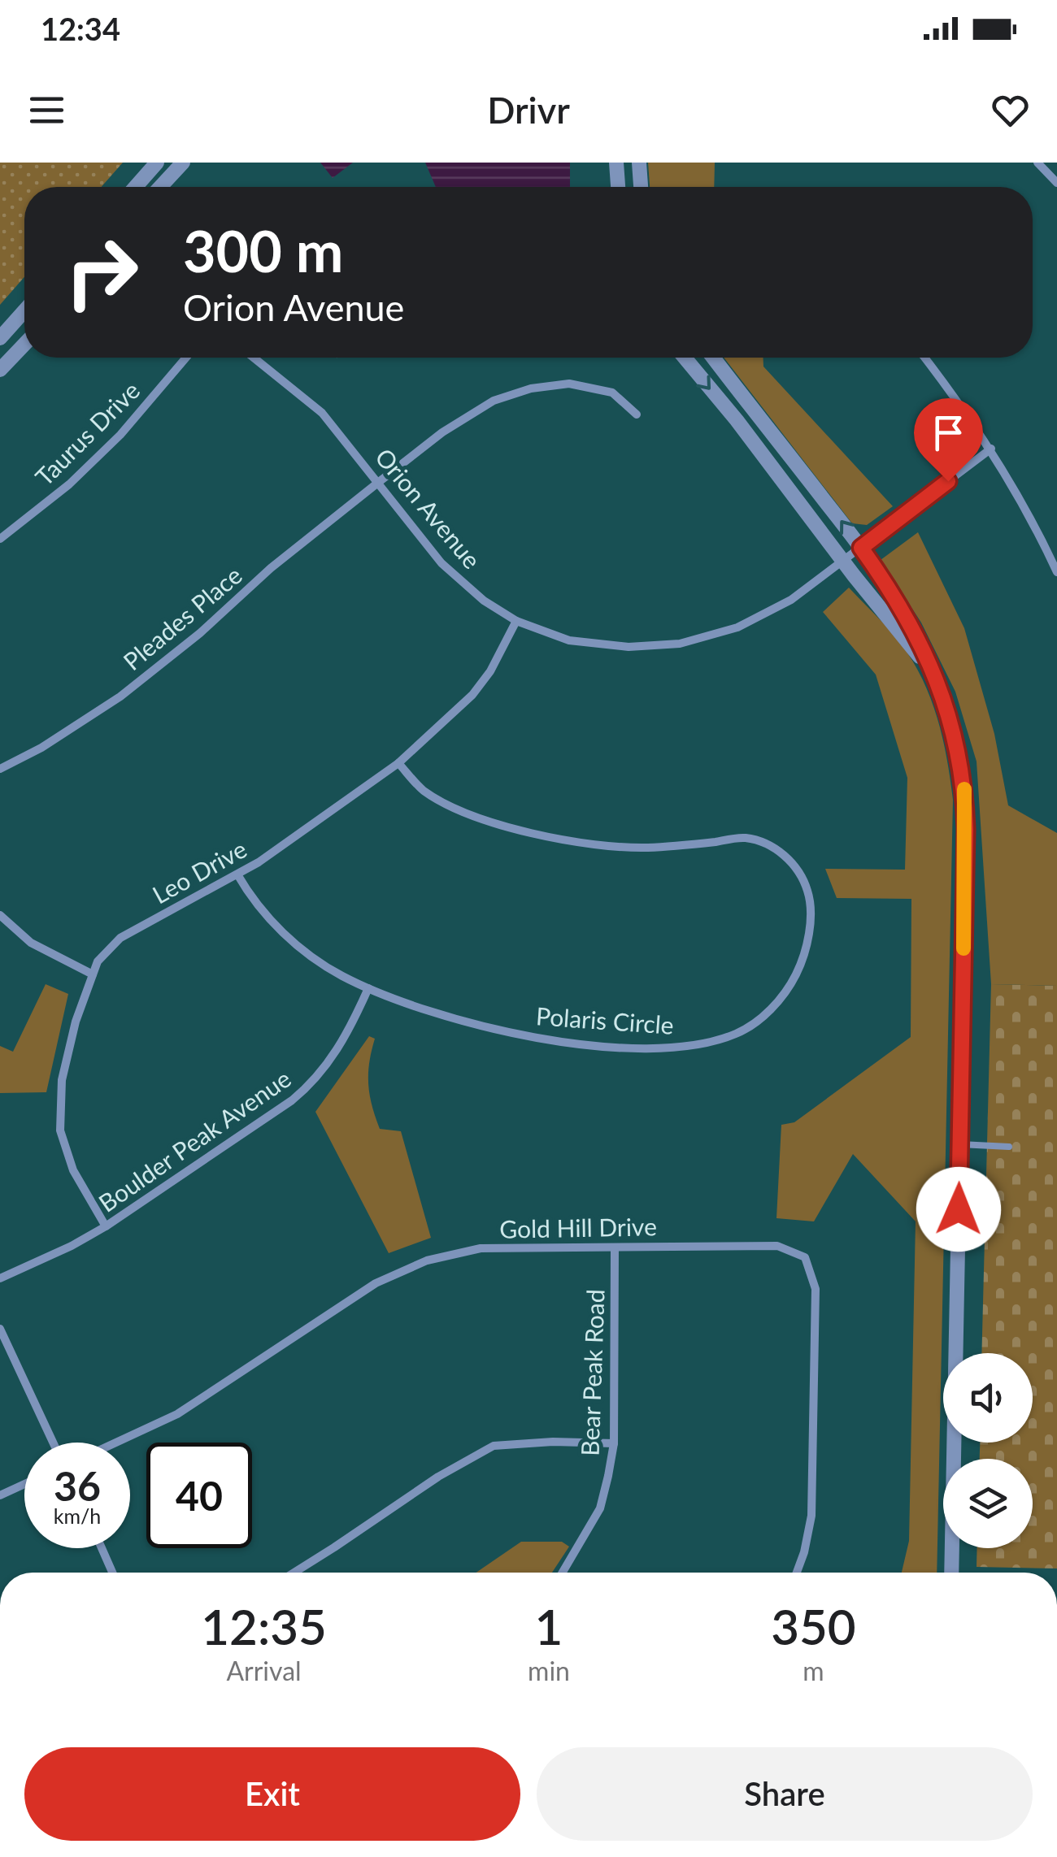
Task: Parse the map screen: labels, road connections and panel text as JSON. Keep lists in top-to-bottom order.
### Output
{
  "streets": {
    "street": [
      "Taurus Drive",
      "Orion Avenue",
      "Pleades Place",
      "Leo Drive",
      "Polaris Circle",
      "Boulder Peak Avenue",
      "Gold Hill Drive",
      "Bear Peak Road"
    ]
  },
  "crossings": [
    ["Orion Avenue", "Pleades Place"],
    ["Orion Avenue", "Leo Drive"],
    ["Leo Drive", "Polaris Circle"],
    ["Leo Drive", "Boulder Peak Avenue"],
    ["Polaris Circle", "Boulder Peak Avenue"],
    ["Gold Hill Drive", "Bear Peak Road"]
  ],
  "page": {
    "status": "12:34",
    "header": "Drivr",
    "turn": ["300 m", "Orion Avenue"],
    "speed": "36 km/h",
    "limit": "40",
    "eta": [
      "12:35",
      "Arrival",
      "1",
      "min",
      "350",
      "m"
    ],
    "buttons": ["Exit", "Share"]
  }
}
